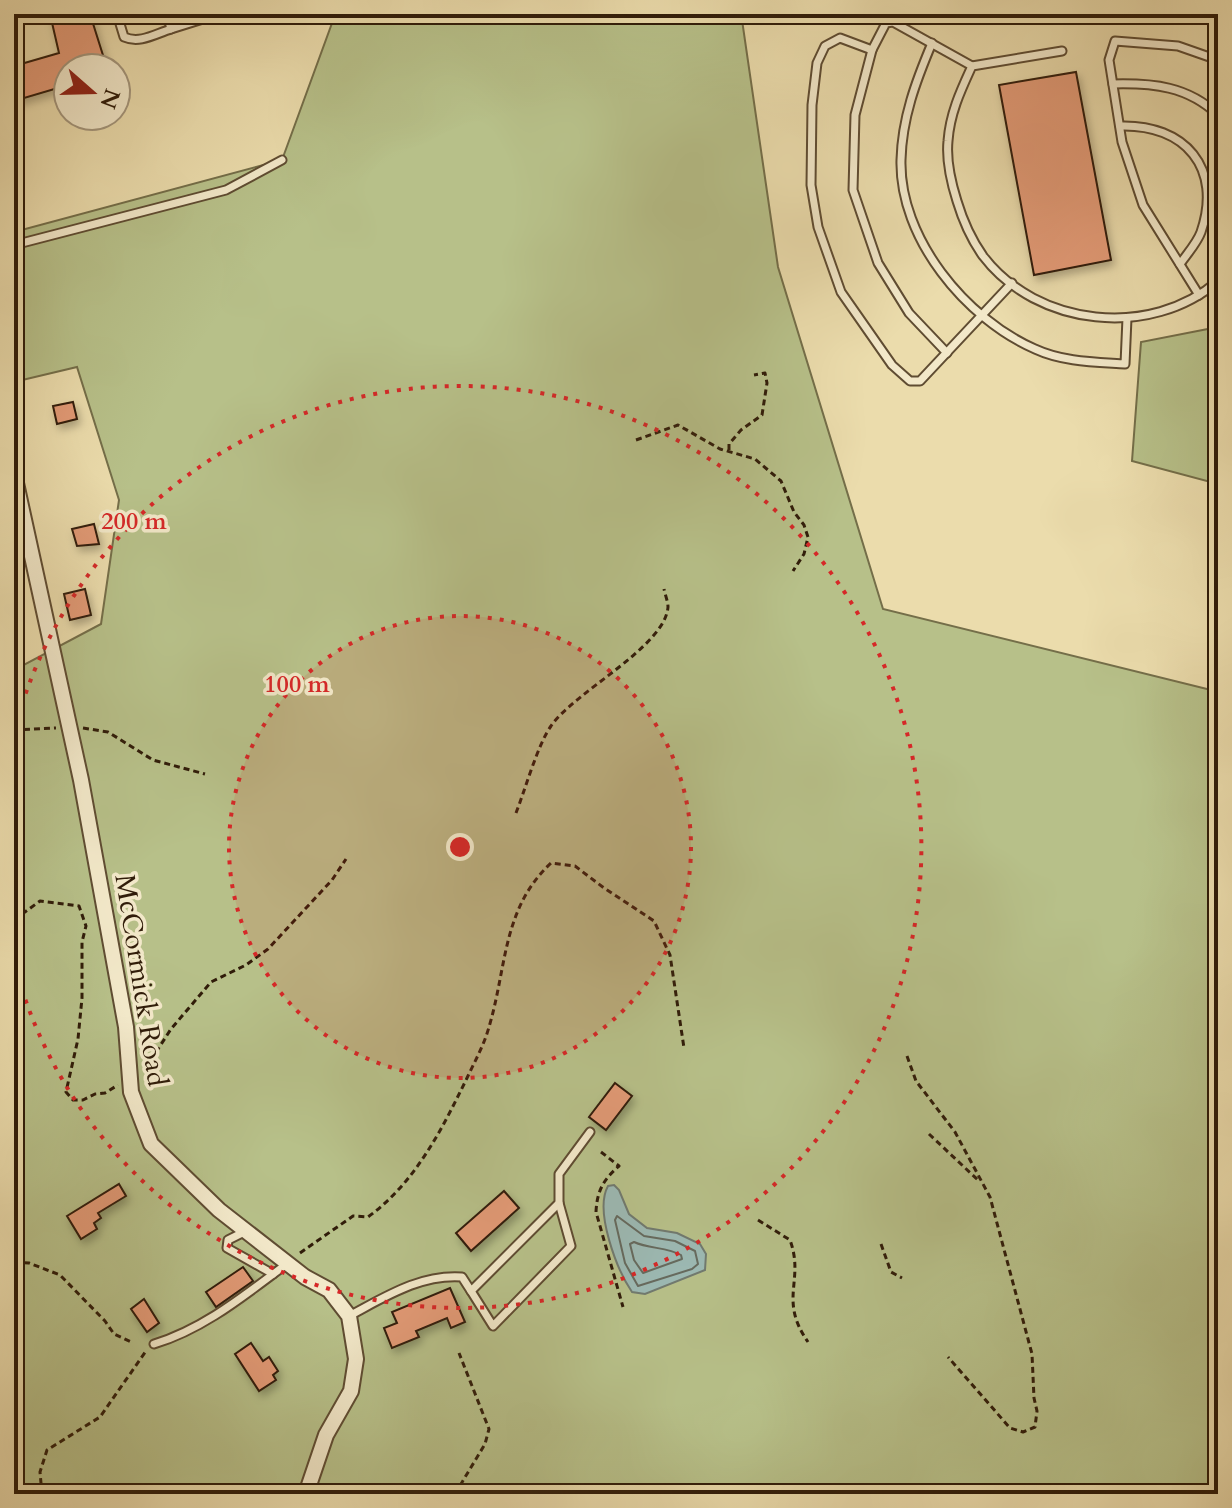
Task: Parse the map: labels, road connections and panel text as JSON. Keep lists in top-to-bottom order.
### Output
{
  "streets": {
    "street": ["McCormick Road"]
  },
  "north": "right",
  "rings": ["200 m", "100 m"]
}
